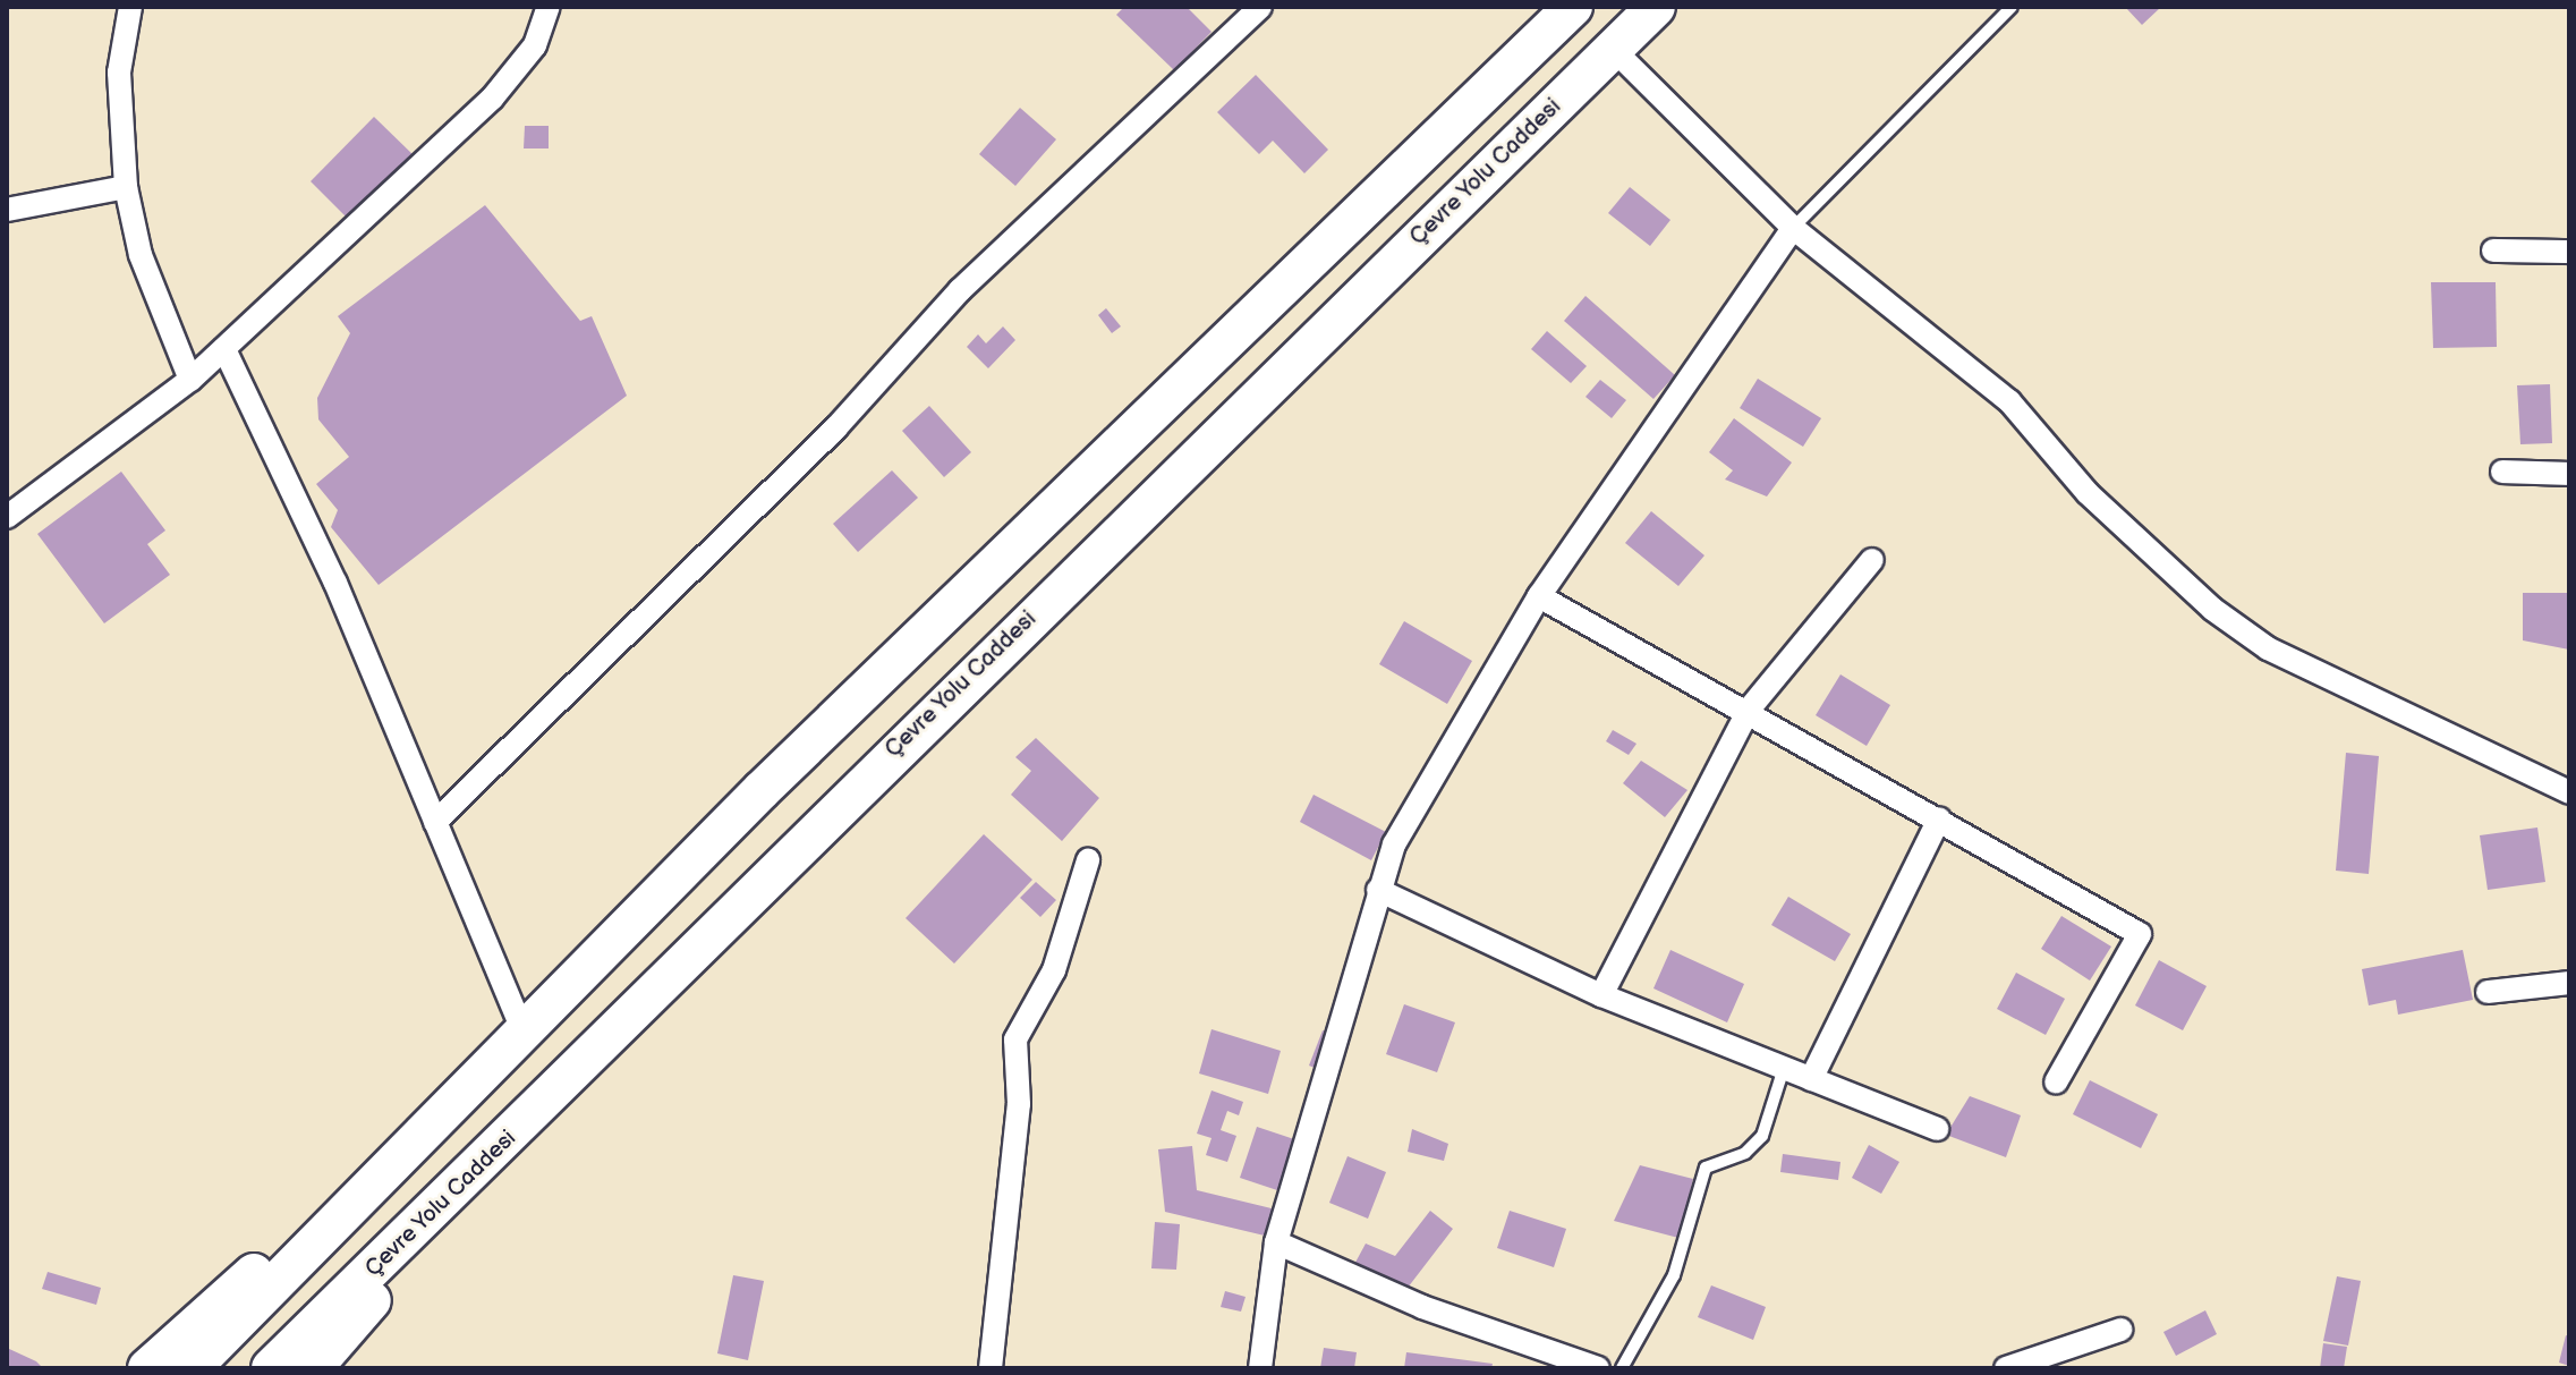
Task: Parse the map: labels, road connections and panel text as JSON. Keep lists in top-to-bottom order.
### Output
{
  "streets": {
    "highway": ["Çevre Yolu Caddesi"]
  }
}
